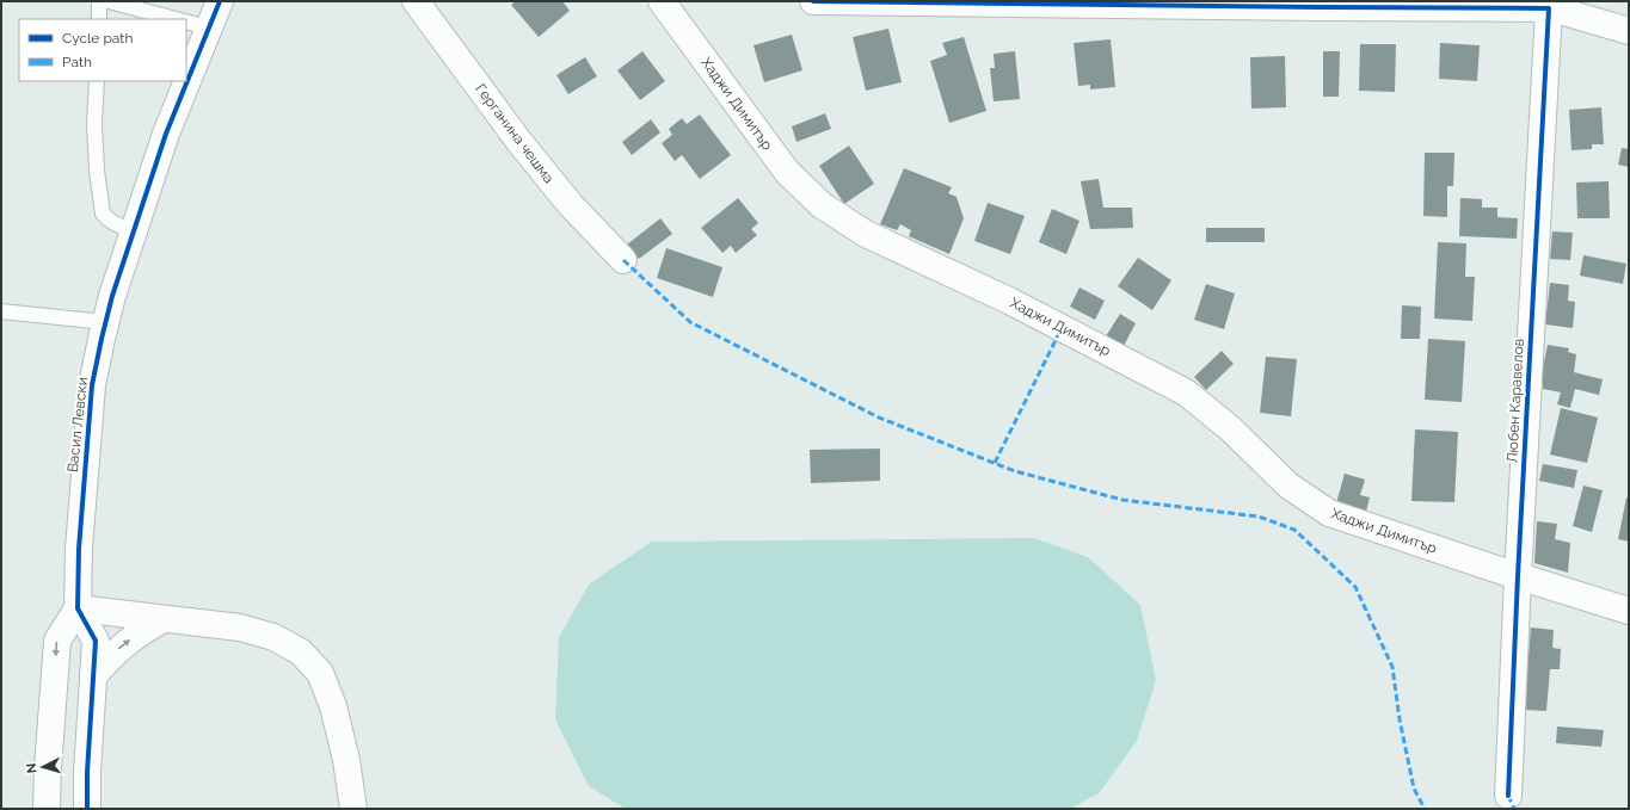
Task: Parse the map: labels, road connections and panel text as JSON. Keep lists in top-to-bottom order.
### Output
{
  "streets": {
    "main road": [
      "Хаджи Димитър",
      "Герганина чешма",
      "Любен Каравелов",
      "Васил Левски"
    ]
  },
  "crossings": [
    ["Хаджи Димитър", "Любен Каравелов"]
  ],
  "legend": ["Cycle path", "Path"],
  "north": "left"
}
